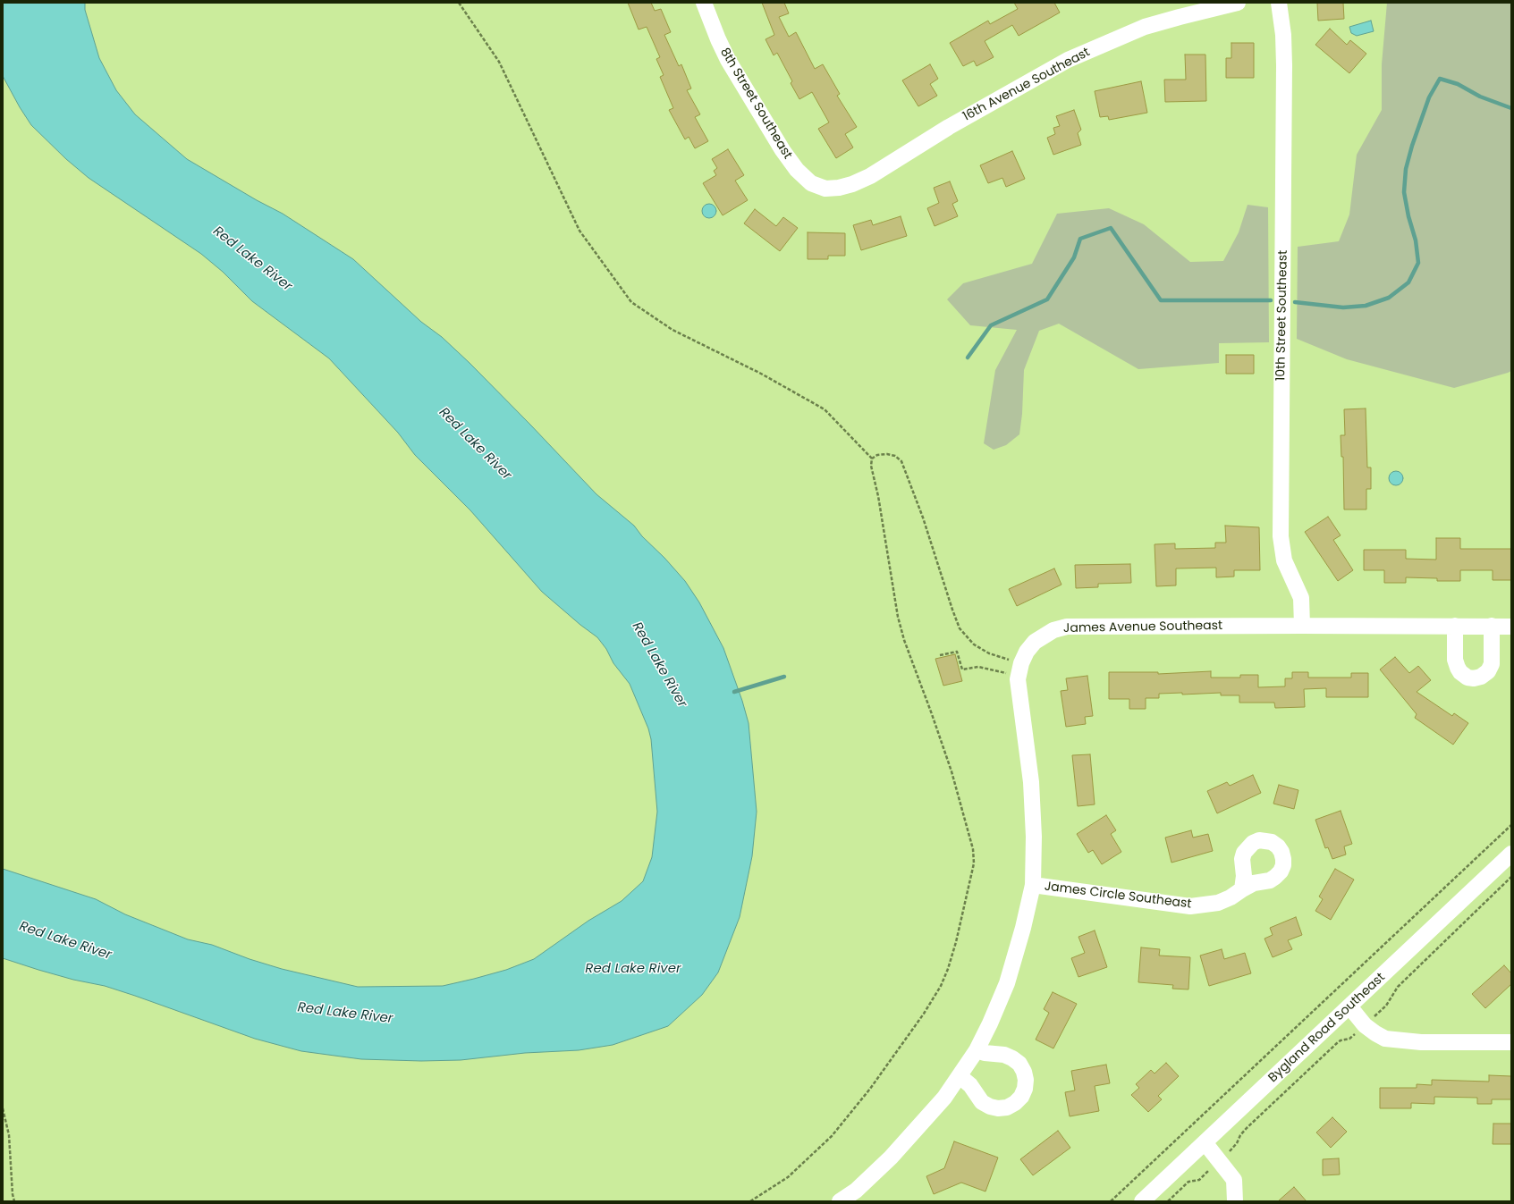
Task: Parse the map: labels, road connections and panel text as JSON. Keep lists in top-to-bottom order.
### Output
{
  "streets": {
    "street": [
      "16th Avenue Southeast",
      "8th Street Southeast",
      "10th Street Southeast",
      "James Avenue Southeast",
      "James Circle Southeast",
      "Bygland Road Southeast"
    ]
  },
  "crossings": [
    ["16th Avenue Southeast", "8th Street Southeast"],
    ["10th Street Southeast", "James Avenue Southeast"]
  ],
  "water": ["Red Lake River"]
}
